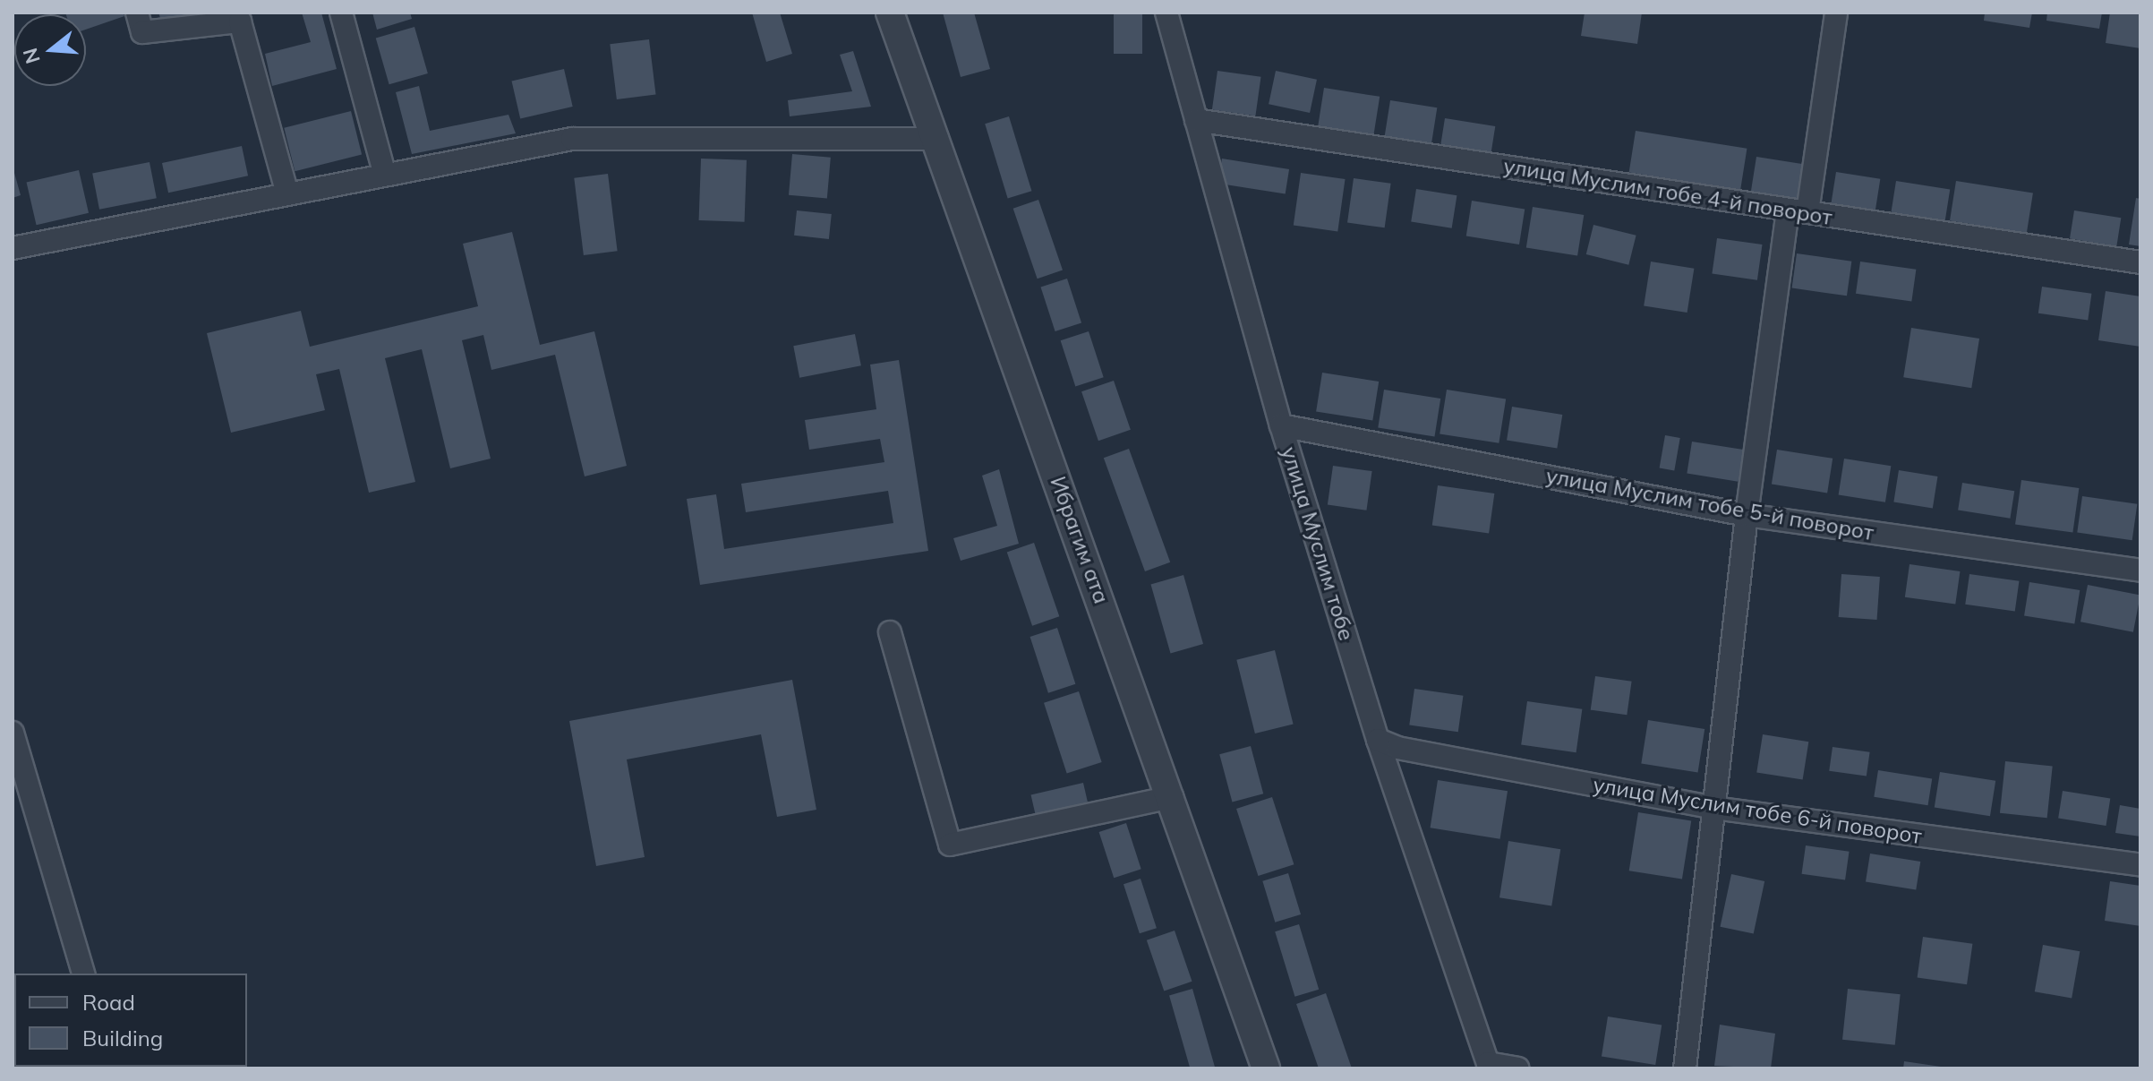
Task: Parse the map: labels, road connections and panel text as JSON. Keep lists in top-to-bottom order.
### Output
{
  "streets": {
    "street": [
      "улица Муслим тобе 4-й поворот",
      "улица Муслим тобе 5-й поворот",
      "Ибрагим ата",
      "улица Муслим тобе",
      "улица Муслим тобе 6-й поворот"
    ]
  },
  "crossings": [
    ["улица Муслим тобе 4-й поворот", "улица Муслим тобе"],
    ["улица Муслим тобе 5-й поворот", "улица Муслим тобе"],
    ["улица Муслим тобе", "улица Муслим тобе 6-й поворот"]
  ],
  "legend": ["Road", "Building"],
  "north": "left"
}
